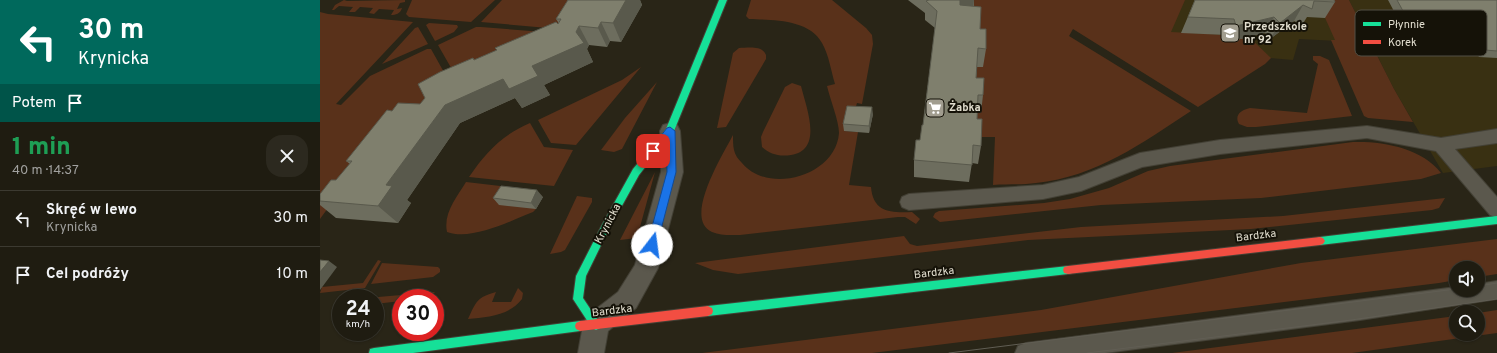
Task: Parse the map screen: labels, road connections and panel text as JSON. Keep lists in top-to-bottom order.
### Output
{
  "streets": {
    "main road": ["Krynicka", "Bardzka"]
  },
  "crossings": [
    ["Krynicka", "Bardzka"]
  ],
  "places": {
    "school or university": ["Przedszkole nr 92"],
    "supermarket": ["Żabka"]
  },
  "legend": ["Płynnie", "Korek"],
  "page": {
    "turn": ["30 m", "Krynicka"],
    "then": "Potem",
    "heading": ["1 min", "40 m · 14:37"],
    "list": [
      {
        "name": "Skręć w lewo",
        "note": "Krynicka",
        "value": "30 m"
      },
      {
        "name": "Cel podróży",
        "value": "10 m"
      }
    ],
    "speed": "24 km/h",
    "limit": "30"
  }
}
